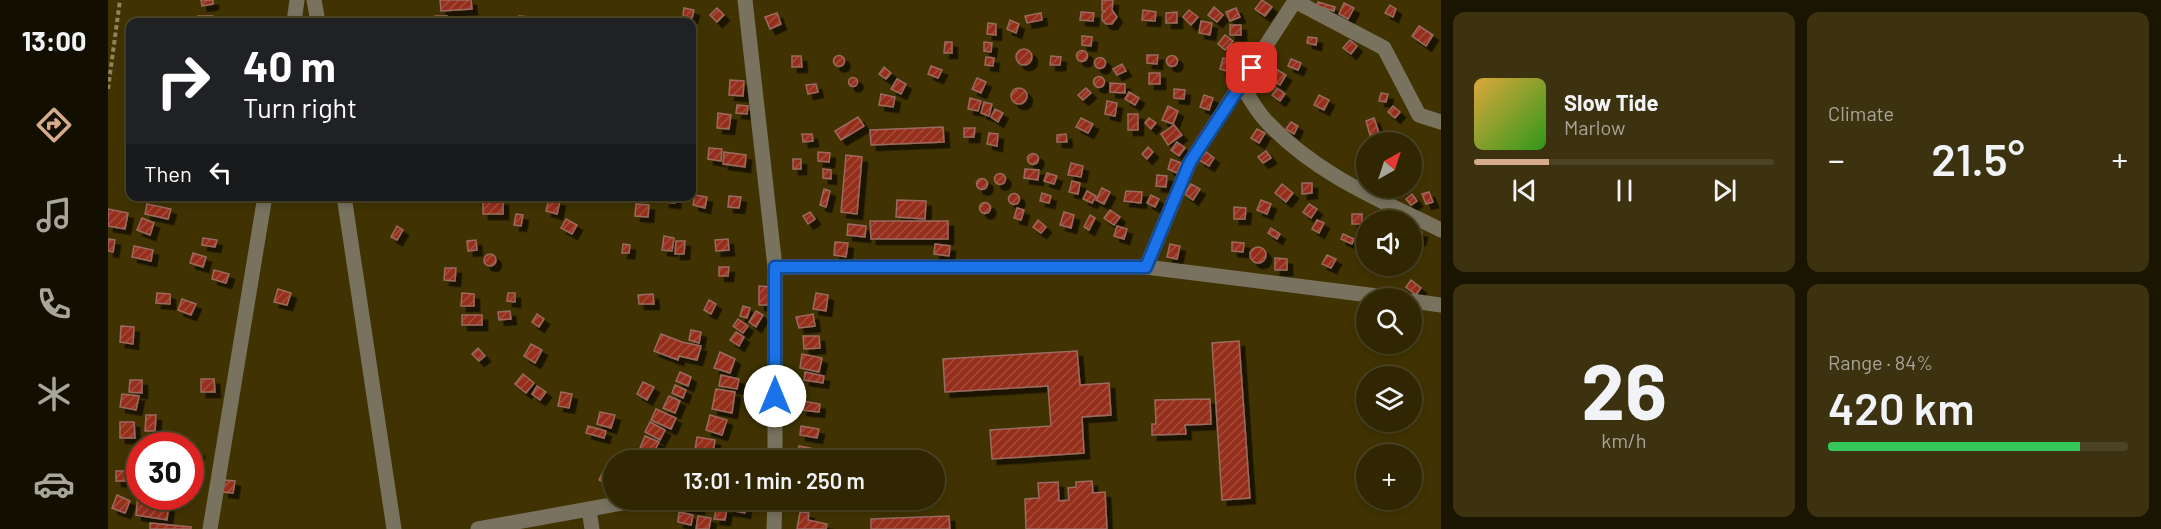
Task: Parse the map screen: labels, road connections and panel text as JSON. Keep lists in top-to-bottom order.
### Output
{
  "north": "top right",
  "page": {
    "tabs": "13:00",
    "tile": [
      "Climate",
      ["26", "km/h"],
      ["Range · 84%", "420 km"]
    ],
    "turn": ["40 m", "Turn right"],
    "song": ["Slow Tide", "Marlow"],
    "map_buttons": "+",
    "heat": ["−", "21.5°", "+"],
    "then": "Then",
    "limit": "30",
    "trip": "13:01 · 1 min · 250 m"
  }
}
